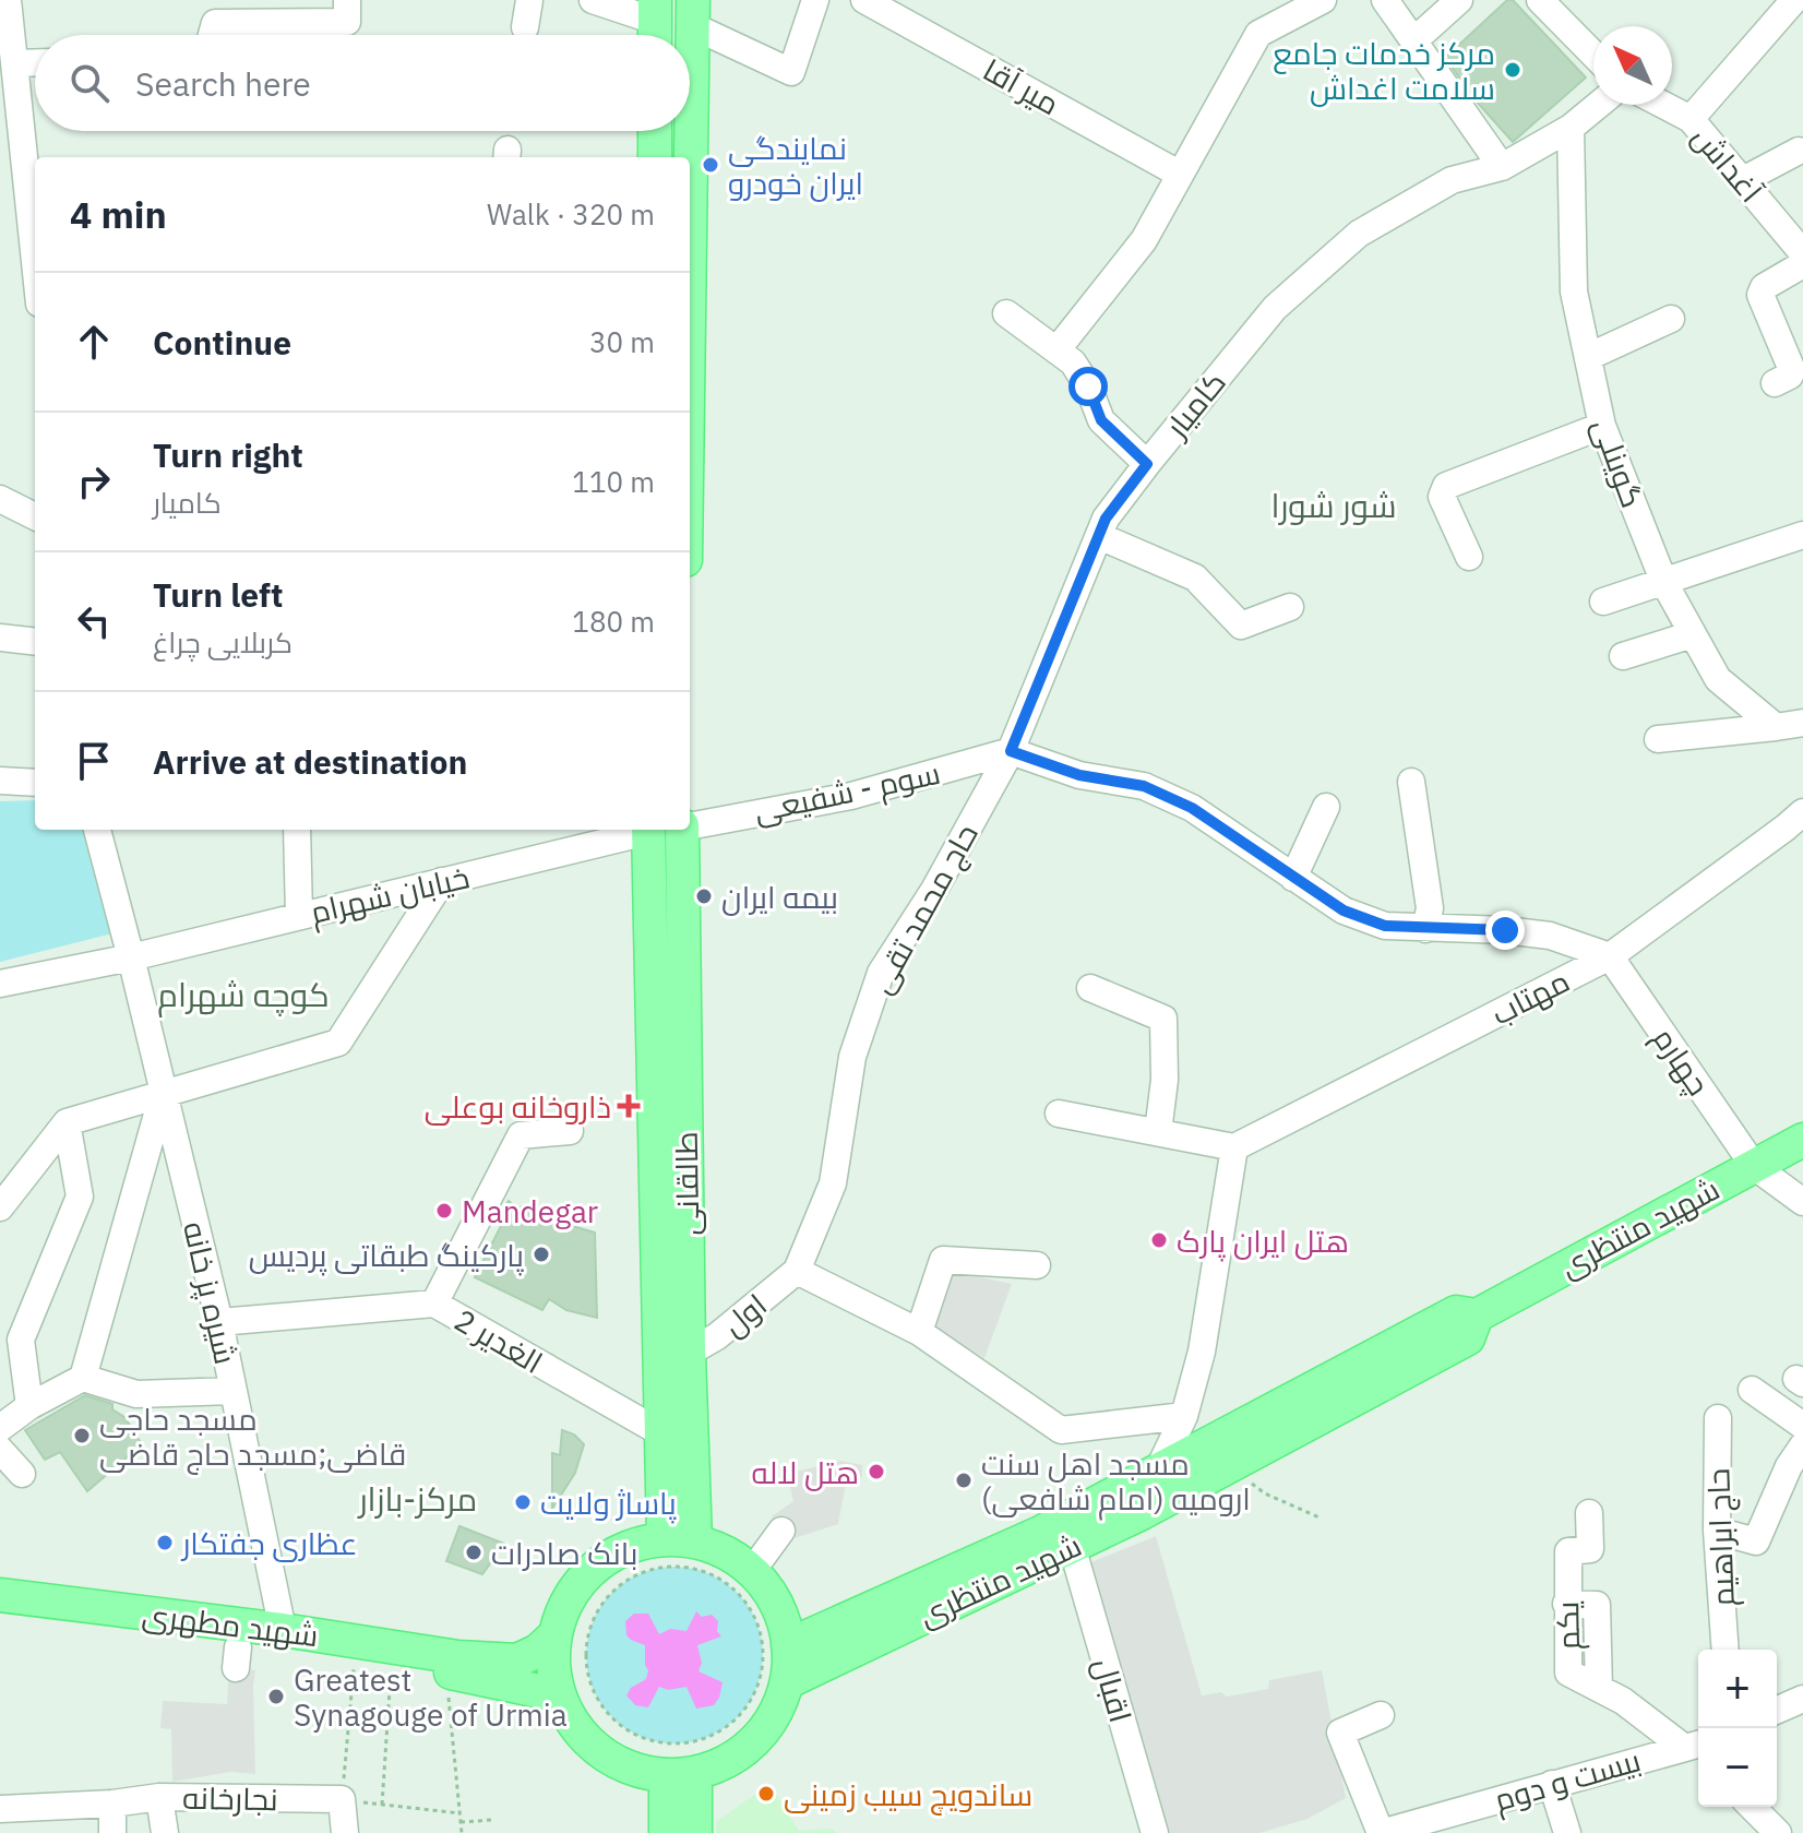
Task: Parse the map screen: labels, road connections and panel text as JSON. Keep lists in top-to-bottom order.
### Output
{
  "streets": {
    "main road": ["طالقانی", "شهید منتظری", "شهید مطهری"],
    "street": [
      "میر آقا",
      "آغداش",
      "کامیار",
      "گوینلی",
      "سوم - شفیعی",
      "خیابان شهرام",
      "حاج محمد تقی",
      "مهتاب",
      "چهارم",
      "شیره پز خانه",
      "اول",
      "2 الغدیر",
      "حاج ابراهیم",
      "یکم",
      "اقبال",
      "بیست و دوم",
      "نجارخانه"
    ]
  },
  "crossings": [
    ["کامیار", "گوینلی"],
    ["کامیار", "سوم - شفیعی"],
    ["کامیار", "حاج محمد تقی"],
    ["سوم - شفیعی", "حاج محمد تقی"],
    ["خیابان شهرام", "شیره پز خانه"],
    ["حاج محمد تقی", "اول"],
    ["مهتاب", "چهارم"],
    ["چهارم", "شهید منتظری"],
    ["طالقانی", "اول"],
    ["طالقانی", "2 الغدیر"],
    ["شهید منتظری", "اقبال"],
    ["شیره پز خانه", "2 الغدیر"],
    ["شیره پز خانه", "شهید مطهری"],
    ["یکم", "بیست و دوم"]
  ],
  "districts": ["شور شورا", "کوچه شهرام", "مرکز-بازار"],
  "places": {
    "other": [
      "مرکز خدمات جامع سلامت اغداش",
      "نمایندگی ایران خودرو",
      "بیمه ایران",
      "Mandegar",
      "هتل ایران پارک",
      "پارکینگ طبقاتی پردیس",
      "مسجد حاجی قاضی;مسجد حاج قاضی",
      "هتل لاله",
      "مسجد اهل سنت ارومیه (امام شافعی)",
      "پاساژ ولایت",
      "عظاری جفتکار",
      "بانک صادرات",
      "Greatest Synagouge of Urmia",
      "ساندویچ سیب زمینی"
    ],
    "health": ["ذاروخانه بوعلی"]
  },
  "north": "top left",
  "page": {
    "search": "Search here",
    "heading": ["4 min", "Walk · 320 m"],
    "list": [
      ["Continue", "30 m"],
      ["Turn right", "کامیار", "110 m"],
      ["Turn left", "کربلایی چراغ", "180 m"],
      "Arrive at destination"
    ],
    "map_buttons": ["+", "−"]
  }
}
